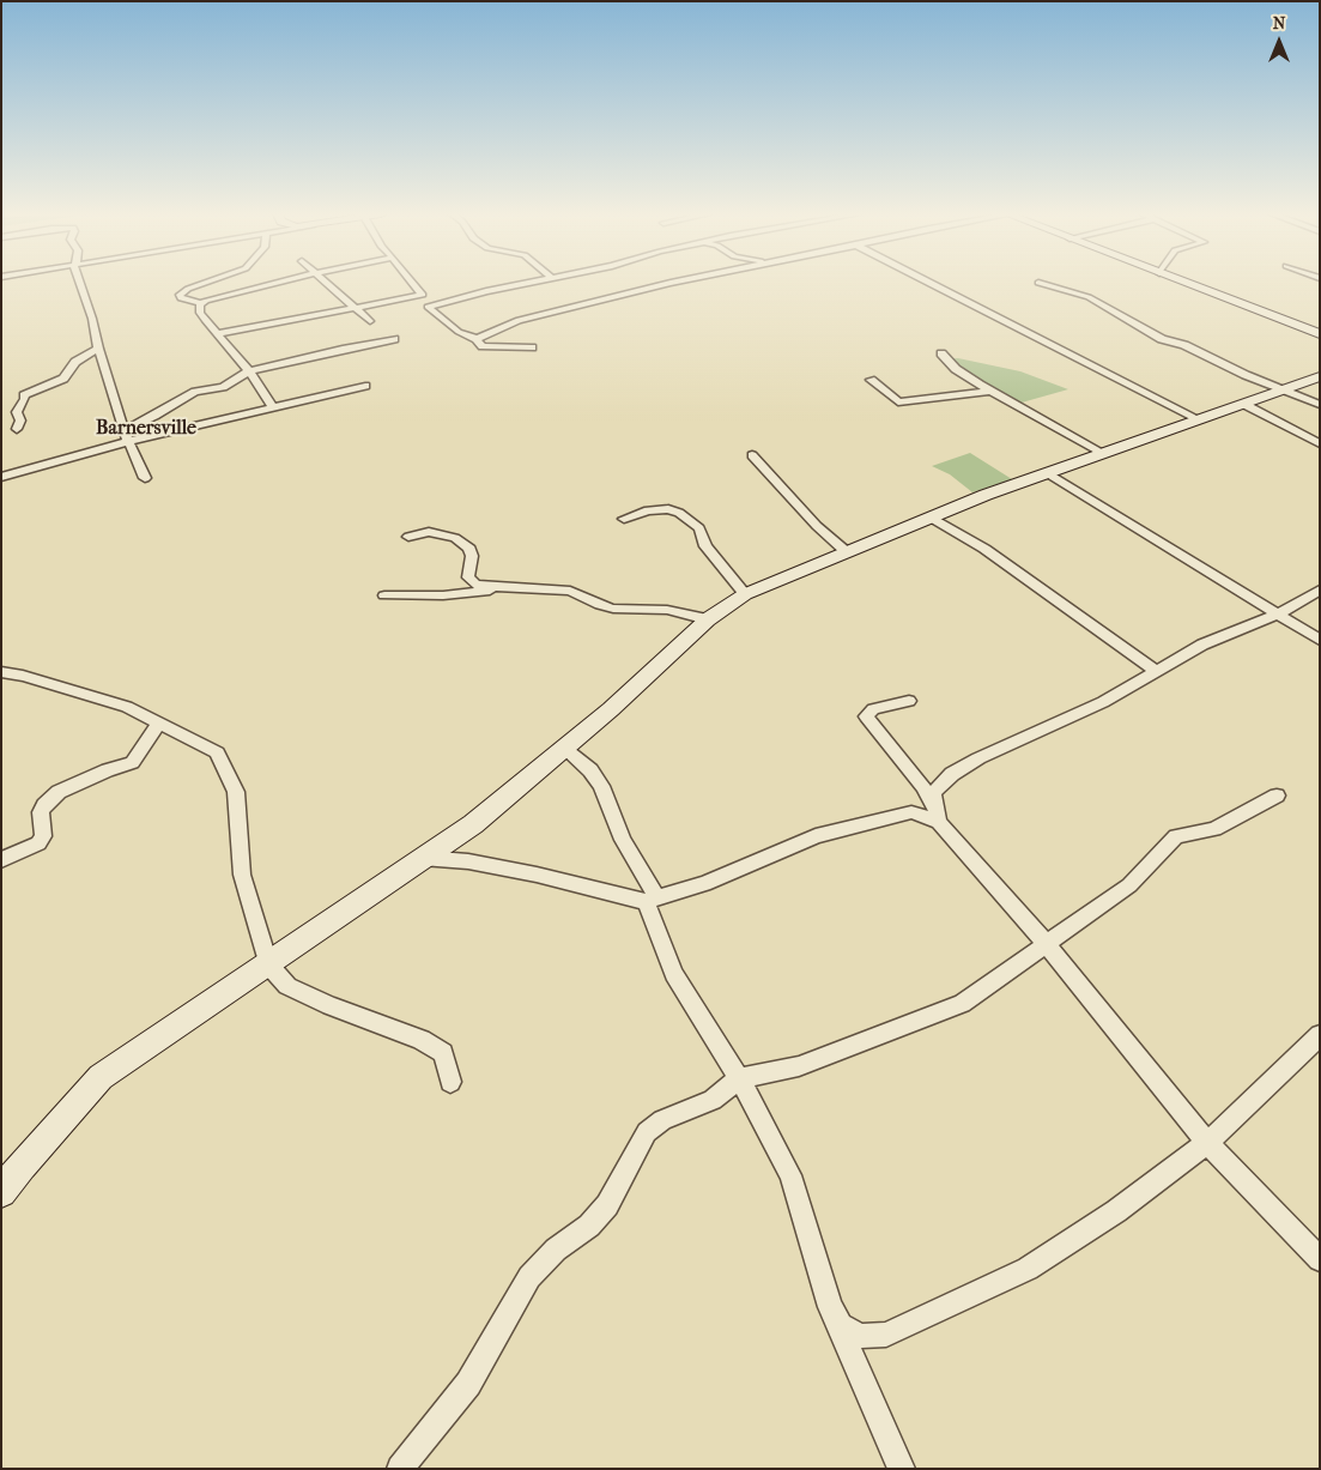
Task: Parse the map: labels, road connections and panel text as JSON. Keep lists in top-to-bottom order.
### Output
{
  "districts": ["Barnersville"],
  "north": "top"
}
